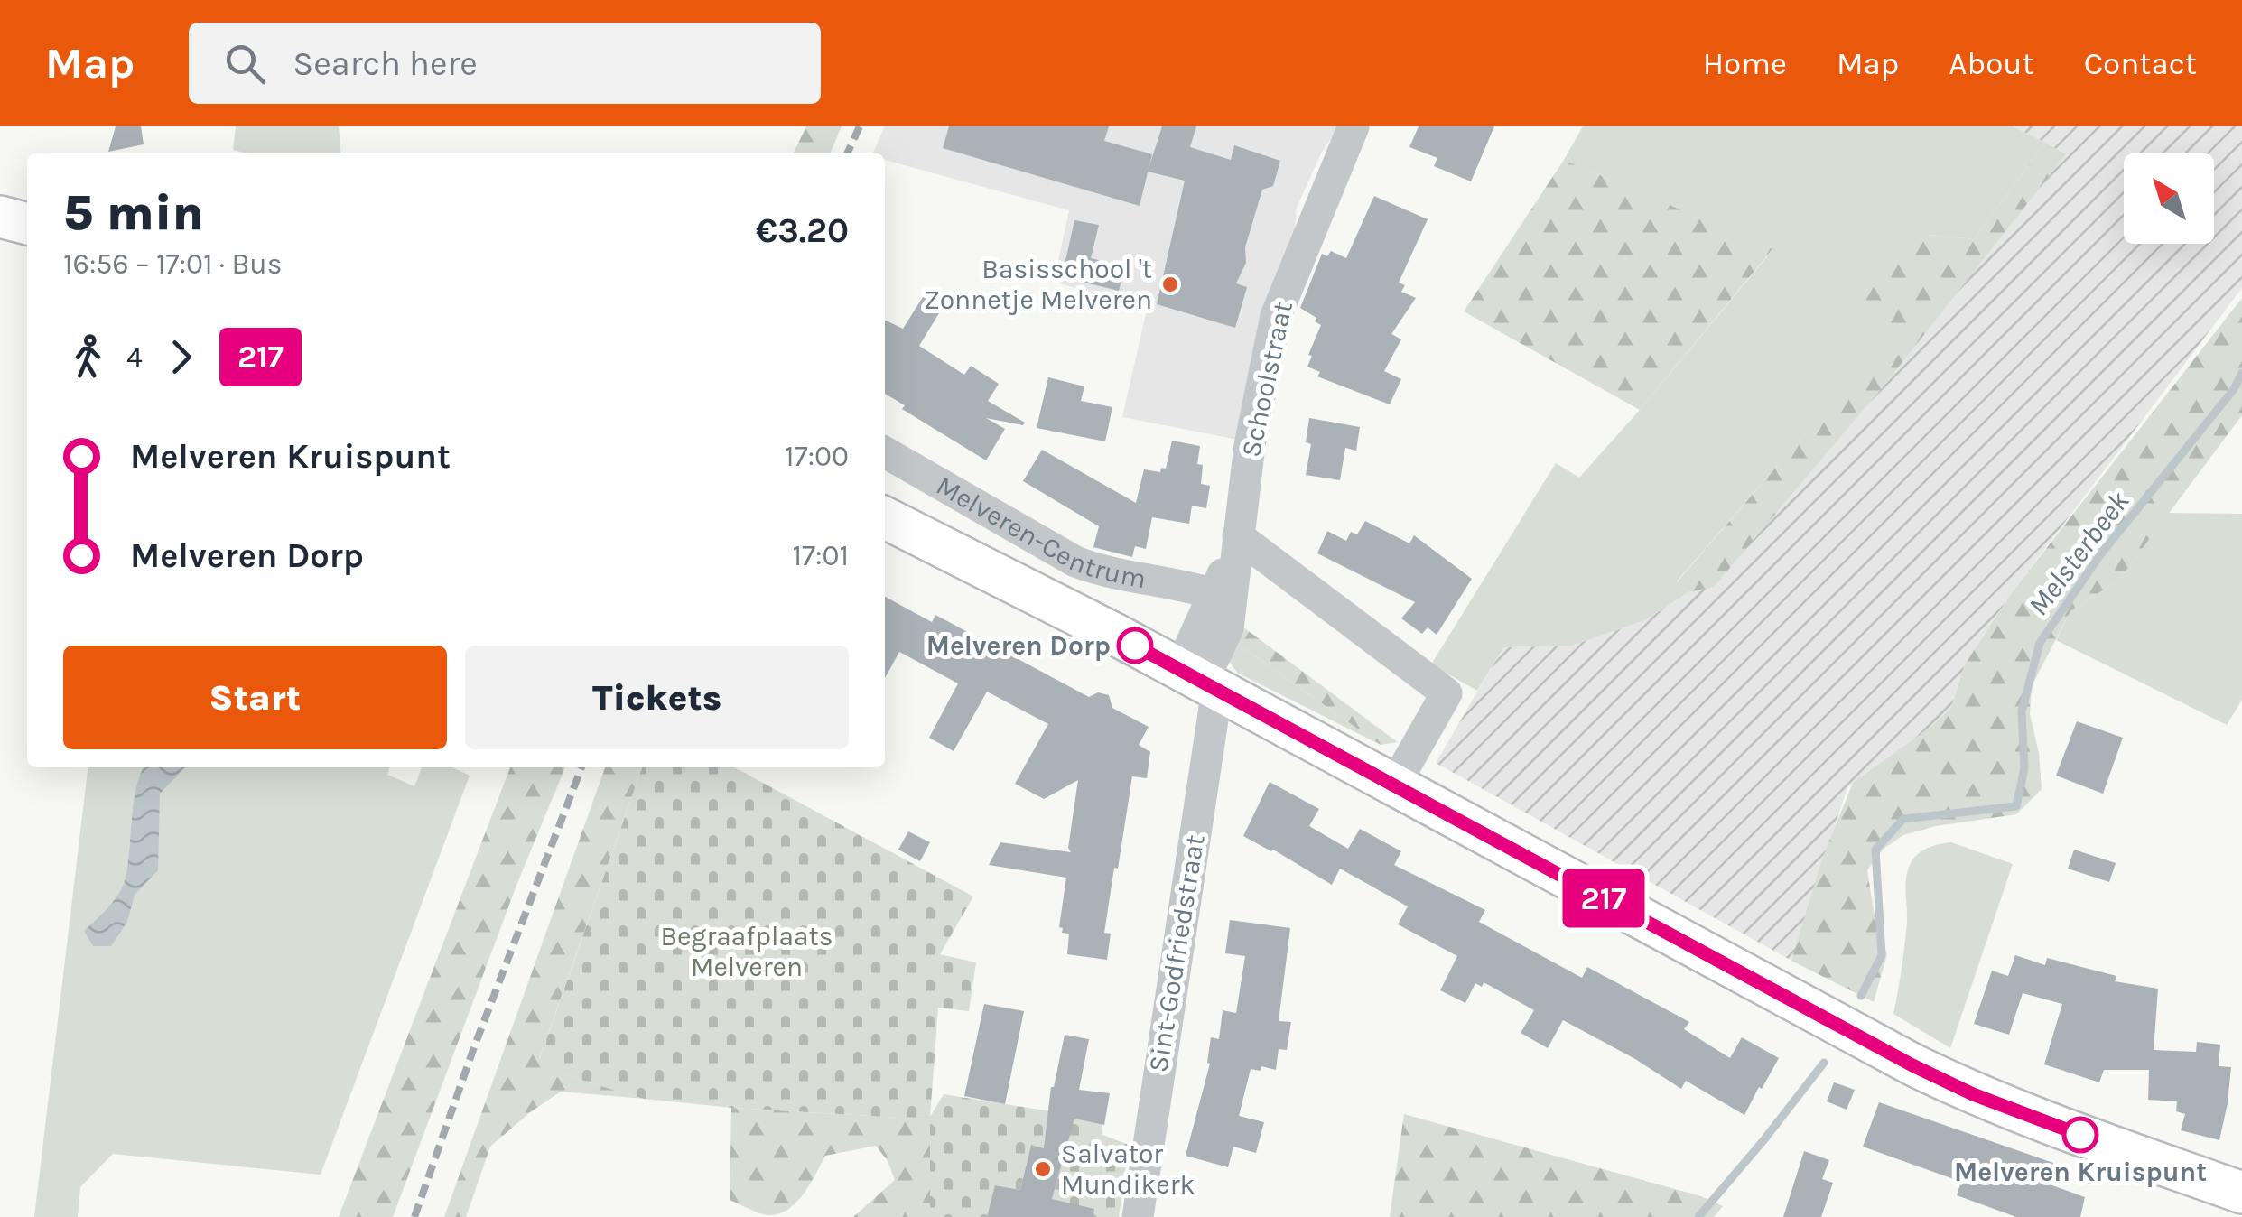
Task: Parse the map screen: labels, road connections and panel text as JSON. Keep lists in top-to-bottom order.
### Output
{
  "streets": {
    "main road": ["Melveren-Centrum"],
    "street": ["Schoolstraat", "Sint-Godfriedstraat"]
  },
  "crossings": [
    ["Schoolstraat", "Melveren-Centrum"],
    ["Schoolstraat", "Sint-Godfriedstraat"],
    ["Melveren-Centrum", "Sint-Godfriedstraat"]
  ],
  "water": ["Melsterbeek"],
  "parks": ["Begraafplaats Melveren"],
  "places": [
    "Basisschool 't Zonnetje Melveren",
    "Melveren Dorp",
    "Melveren Kruispunt",
    "Salvator Mundikerk"
  ],
  "lines": ["bus line 217"],
  "north": "top left",
  "page": {
    "header": "Map",
    "search": "Search here",
    "nav": [
      "Home",
      "Map",
      "About",
      "Contact"
    ],
    "on_map": "217",
    "heading": ["5 min", "16:56 – 17:01 · Bus", "€3.20"],
    "legs": ["4", "217"],
    "list": [
      {
        "name": "Melveren Kruispunt",
        "value": "17:00"
      },
      {
        "name": "Melveren Dorp",
        "value": "17:01"
      }
    ],
    "buttons": ["Start", "Tickets"]
  }
}
